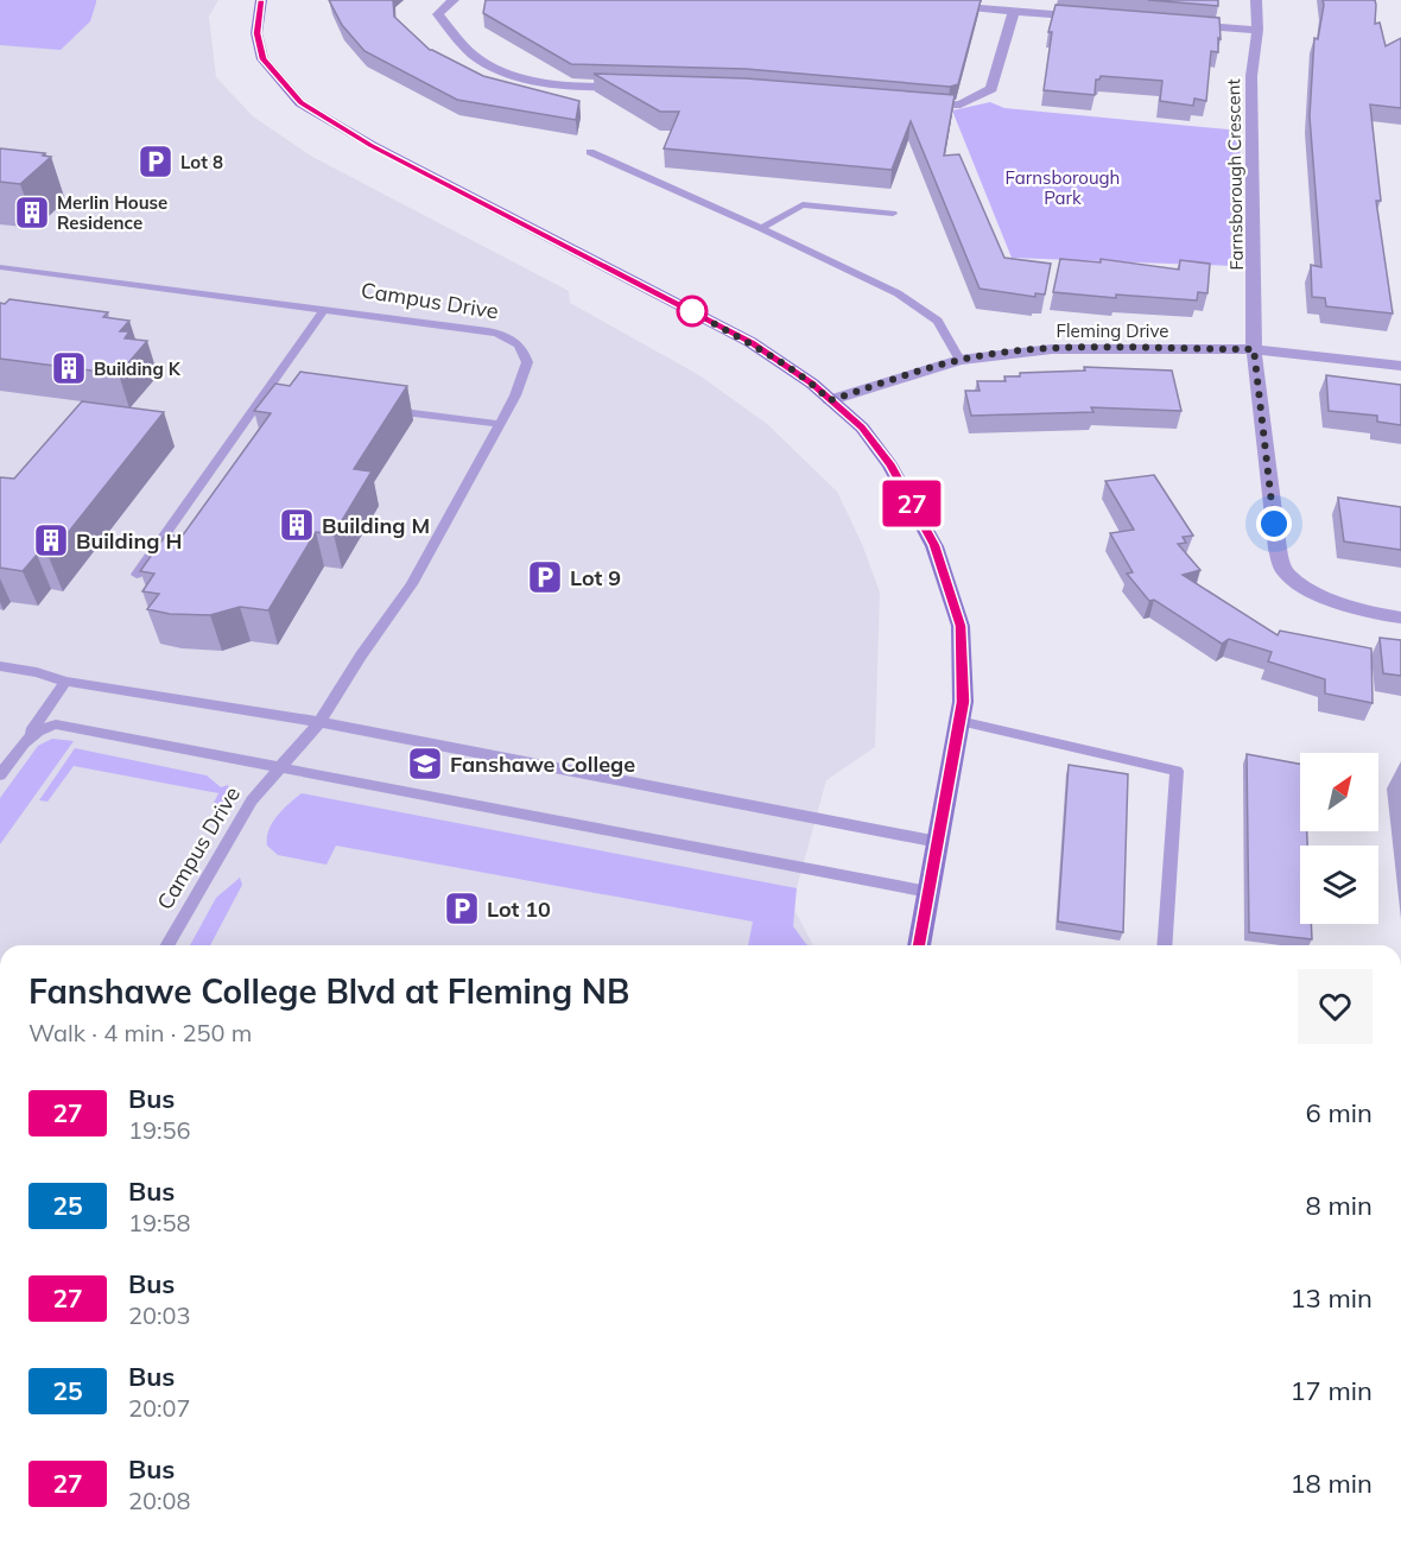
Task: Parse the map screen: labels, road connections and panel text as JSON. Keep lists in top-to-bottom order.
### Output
{
  "streets": {
    "street": ["Farnsborough Crescent", "Fleming Drive"],
    "lane": ["Campus Drive"]
  },
  "crossings": [
    ["Farnsborough Crescent", "Fleming Drive"]
  ],
  "parks": ["Farnsborough Park"],
  "places": {
    "parking": ["Lot 8", "Lot 9", "Lot 10"],
    "building": [
      "Merlin House Residence",
      "Building K",
      "Building M",
      "Building H"
    ],
    "school or university": ["Fanshawe College"]
  },
  "lines": ["bus line 27"],
  "north": "top right",
  "page": {
    "on_map": "27",
    "heading": ["Fanshawe College Blvd at Fleming NB", "Walk · 4 min · 250 m"],
    "list": [
      {
        "mark": "27",
        "name": "Bus",
        "note": "19:56",
        "value": "6 min"
      },
      {
        "mark": "25",
        "name": "Bus",
        "note": "19:58",
        "value": "8 min"
      },
      {
        "mark": "27",
        "name": "Bus",
        "note": "20:03",
        "value": "13 min"
      },
      {
        "mark": "25",
        "name": "Bus",
        "note": "20:07",
        "value": "17 min"
      },
      {
        "mark": "27",
        "name": "Bus",
        "note": "20:08",
        "value": "18 min"
      }
    ]
  }
}
